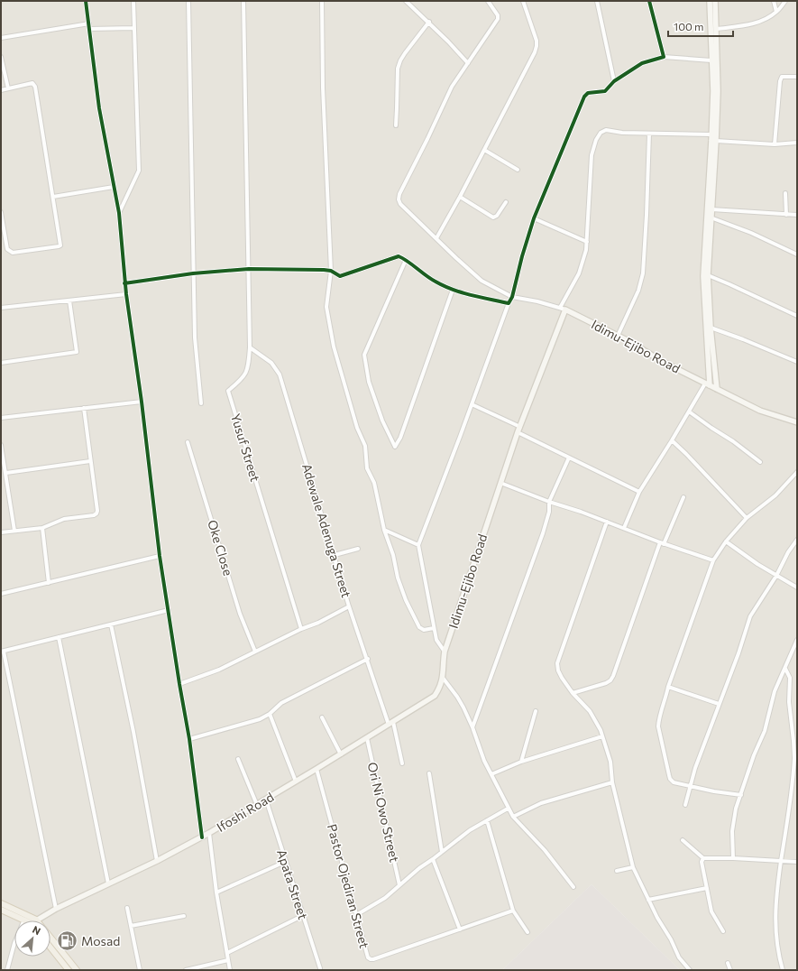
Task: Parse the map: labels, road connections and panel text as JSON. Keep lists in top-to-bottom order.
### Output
{
  "streets": {
    "main road": ["Idimu-Ejibo Road", "Ifoshi Road"],
    "street": [
      "Yusuf Street",
      "Adewale Adenuga Street",
      "Oke Close",
      "Ori Ni Owo Street",
      "Apata Street",
      "Pastor Ojediran Street"
    ]
  },
  "crossings": [
    ["Idimu-Ejibo Road", "Ifoshi Road"],
    ["Yusuf Street", "Adewale Adenuga Street"],
    ["Adewale Adenuga Street", "Ifoshi Road"],
    ["Ifoshi Road", "Ori Ni Owo Street"],
    ["Ifoshi Road", "Apata Street"],
    ["Ifoshi Road", "Pastor Ojediran Street"]
  ],
  "places": {
    "fuel station": ["Mosad"]
  },
  "scale_bar": "100 m",
  "north": "top right"
}
